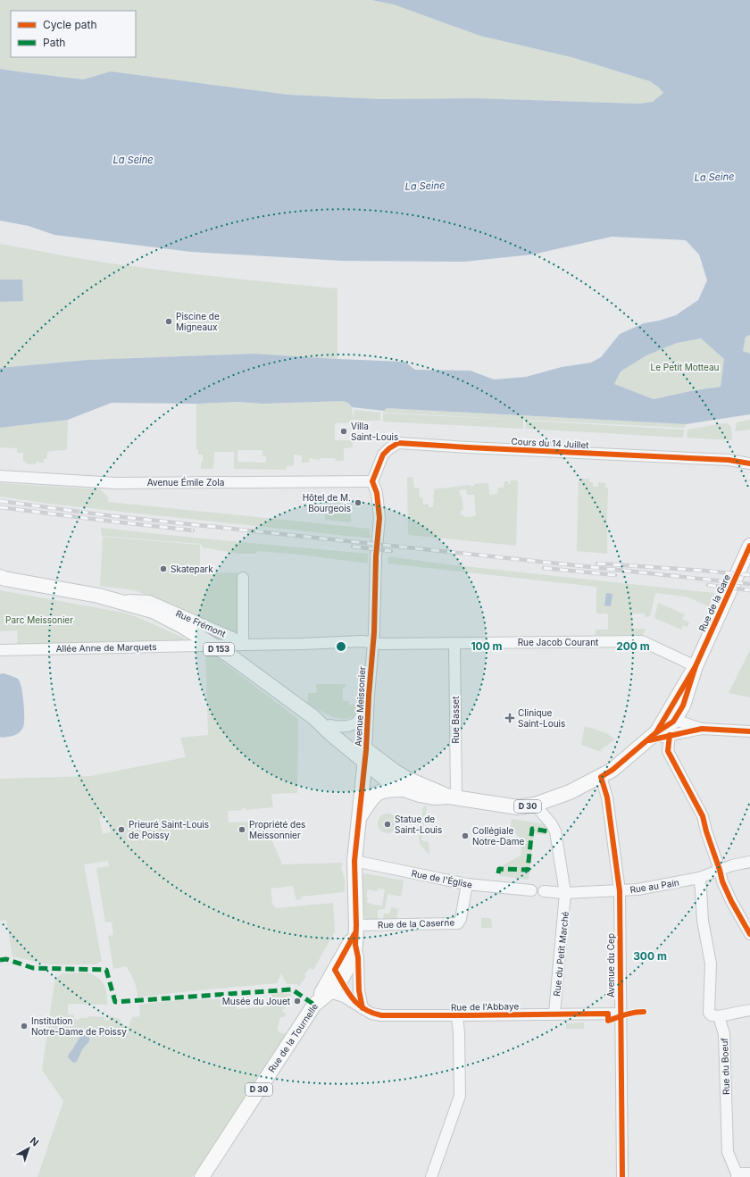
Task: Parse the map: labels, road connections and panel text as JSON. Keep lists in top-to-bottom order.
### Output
{
  "streets": {
    "main road": [
      "Rue de la Gare",
      "D 153",
      "Avenue Meissonier",
      "D 30",
      "Rue de la Tournelle"
    ],
    "street": [
      "Cours du 14 Juillet",
      "Avenue Émile Zola",
      "Rue Frémont",
      "Rue Jacob Courant",
      "Allée Anne de Marquets",
      "Rue Basset",
      "Rue de l'Église",
      "Rue au Pain",
      "Rue de la Caserne",
      "Rue du Petit Marché",
      "Avenue du Cep",
      "Rue de l'Abbaye",
      "Rue du Boeuf"
    ]
  },
  "crossings": [
    ["Cours du 14 Juillet", "Avenue Émile Zola"],
    ["Cours du 14 Juillet", "Avenue Meissonier"],
    ["Avenue Émile Zola", "Avenue Meissonier"],
    ["Rue de la Gare", "Rue Jacob Courant"],
    ["Rue de la Gare", "D 30"],
    ["Rue Frémont", "Allée Anne de Marquets"],
    ["Rue Frémont", "D 153"],
    ["Rue Jacob Courant", "Avenue Meissonier"],
    ["Rue Jacob Courant", "Rue Basset"],
    ["Allée Anne de Marquets", "D 153"],
    ["D 153", "Avenue Meissonier"],
    ["D 153", "Rue Basset"],
    ["D 153", "D 30"],
    ["Avenue Meissonier", "D 30"],
    ["Avenue Meissonier", "Rue de l'Église"],
    ["Avenue Meissonier", "Rue de la Caserne"],
    ["Avenue Meissonier", "Rue de l'Abbaye"],
    ["Avenue Meissonier", "Rue de la Tournelle"],
    ["Rue Basset", "D 30"],
    ["D 30", "Rue du Petit Marché"],
    ["D 30", "Avenue du Cep"],
    ["Rue de l'Église", "Rue de la Caserne"],
    ["Rue au Pain", "Rue du Petit Marché"],
    ["Rue au Pain", "Avenue du Cep"],
    ["Rue au Pain", "Rue du Boeuf"],
    ["Rue du Petit Marché", "Rue de l'Abbaye"],
    ["Avenue du Cep", "Rue de l'Abbaye"],
    ["Rue de l'Abbaye", "Rue de la Tournelle"]
  ],
  "water": ["La Seine"],
  "parks": ["Le Petit Motteau", "Parc Meissonier"],
  "places": {
    "other": [
      "Piscine de Migneaux",
      "Villa Saint-Louis",
      "Hôtel de M. Bourgeois",
      "Skatepark",
      "Statue de Saint-Louis",
      "Prieuré Saint-Louis de Poissy",
      "Propriété des Meissonnier",
      "Collégiale Notre-Dame",
      "Musée du Jouet",
      "Institution Notre-Dame de Poissy"
    ],
    "health": ["Clinique Saint-Louis"]
  },
  "legend": ["Cycle path", "Path"],
  "north": "top right",
  "rings": ["100 m", "200 m", "300 m"]
}
